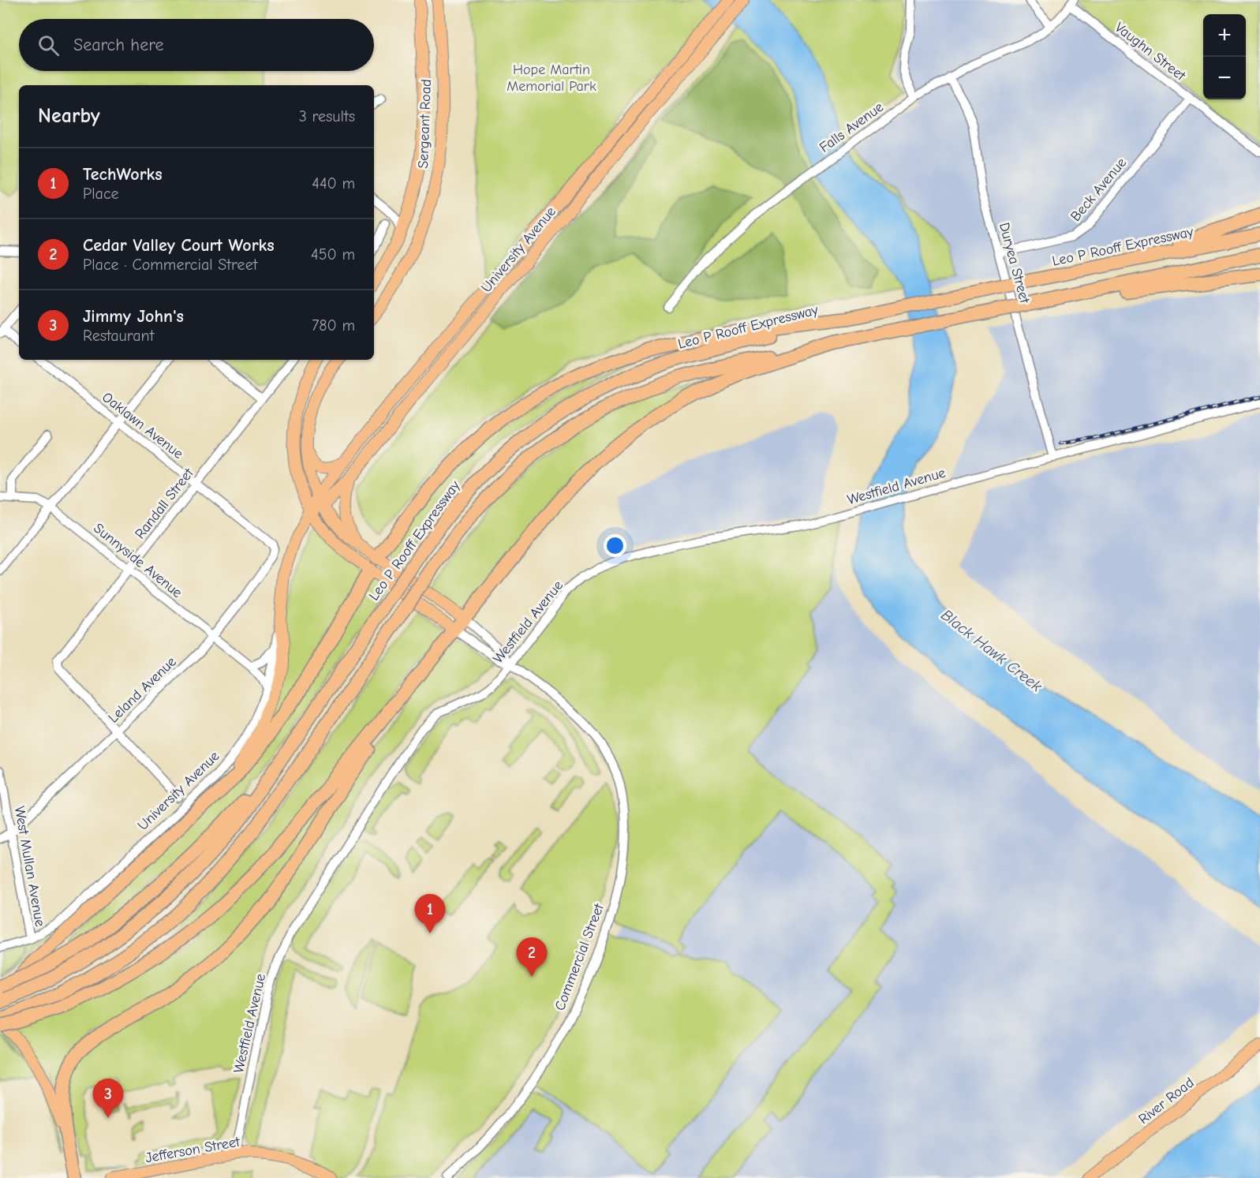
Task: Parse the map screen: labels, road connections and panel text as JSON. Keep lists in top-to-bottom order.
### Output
{
  "streets": {
    "highway": ["Leo P Rooff Expressway"],
    "main road": [
      "Sergeant Road",
      "University Avenue",
      "River Road",
      "Jefferson Street"
    ],
    "street": [
      "Vaughn Street",
      "Falls Avenue",
      "Beck Avenue",
      "Duryea Street",
      "Oaklawn Avenue",
      "Westfield Avenue",
      "Randall Street",
      "Sunnyside Avenue",
      "Leland Avenue",
      "West Mullan Avenue",
      "Commercial Street"
    ]
  },
  "crossings": [
    ["Vaughn Street", "Falls Avenue"],
    ["Vaughn Street", "Beck Avenue"],
    ["Falls Avenue", "Duryea Street"],
    ["Beck Avenue", "Duryea Street"],
    ["University Avenue", "Sunnyside Avenue"],
    ["University Avenue", "West Mullan Avenue"],
    ["Duryea Street", "Westfield Avenue"],
    ["Oaklawn Avenue", "Randall Street"],
    ["Oaklawn Avenue", "Leland Avenue"],
    ["Westfield Avenue", "Commercial Street"],
    ["Westfield Avenue", "Jefferson Street"],
    ["Randall Street", "Sunnyside Avenue"],
    ["Randall Street", "Leland Avenue"],
    ["Sunnyside Avenue", "Leland Avenue"],
    ["Leland Avenue", "West Mullan Avenue"]
  ],
  "water": ["Black Hawk Creek"],
  "parks": ["Hope Martin Memorial Park"],
  "page": {
    "map_buttons": ["+", "−"],
    "search": "Search here",
    "heading": ["Nearby", "3 results"],
    "list": [
      {
        "mark": "1",
        "name": "TechWorks",
        "note": "Place",
        "value": "440 m"
      },
      {
        "mark": "2",
        "name": "Cedar Valley Court Works",
        "note": "Place · Commercial Street",
        "value": "450 m"
      },
      {
        "mark": "3",
        "name": "Jimmy John's",
        "note": "Restaurant",
        "value": "780 m"
      }
    ],
    "pins": ["1", "2", "3"]
  }
}
